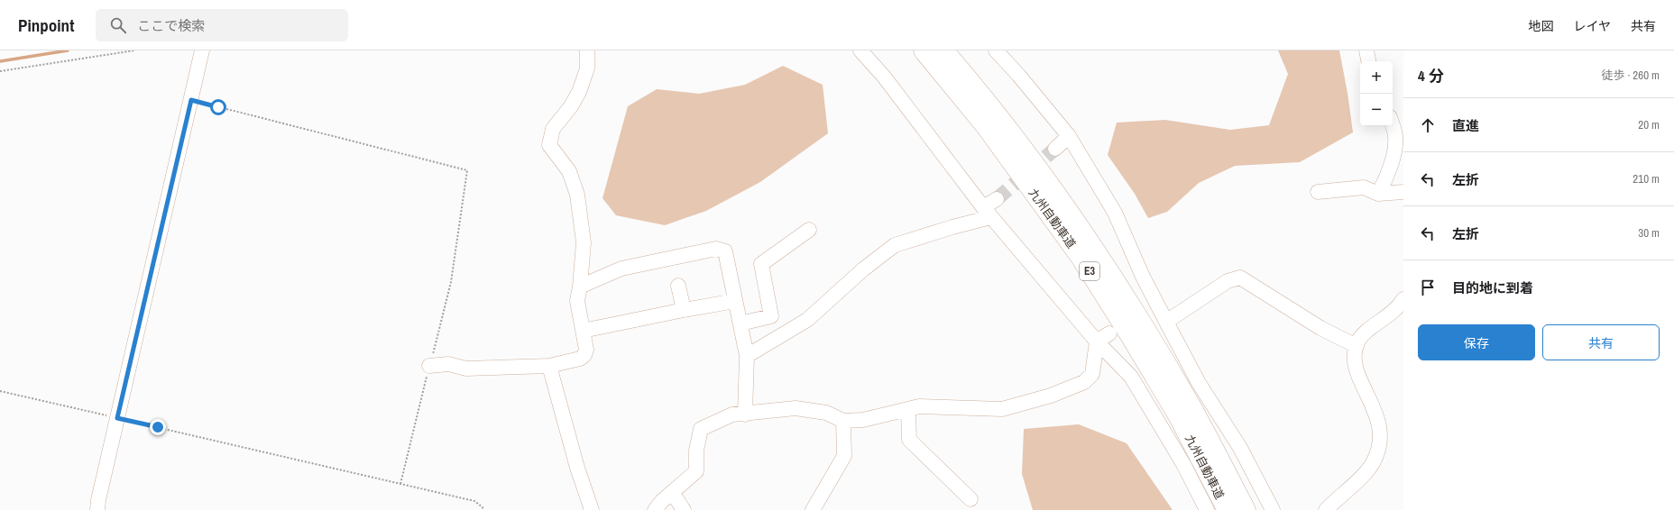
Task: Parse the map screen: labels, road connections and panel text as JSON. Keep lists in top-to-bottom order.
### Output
{
  "streets": {
    "highway": ["九州自動車道", "E3"]
  },
  "page": {
    "header": "Pinpoint",
    "search": "ここで検索",
    "nav": ["地図", "レイヤ", "共有"],
    "heading": ["4 分", "徒歩 · 260 m"],
    "map_buttons": ["+", "−"],
    "list": [
      ["直進", "20 m"],
      ["左折", "210 m"],
      ["左折", "30 m"],
      "目的地に到着"
    ],
    "buttons": ["保存", "共有"]
  }
}
